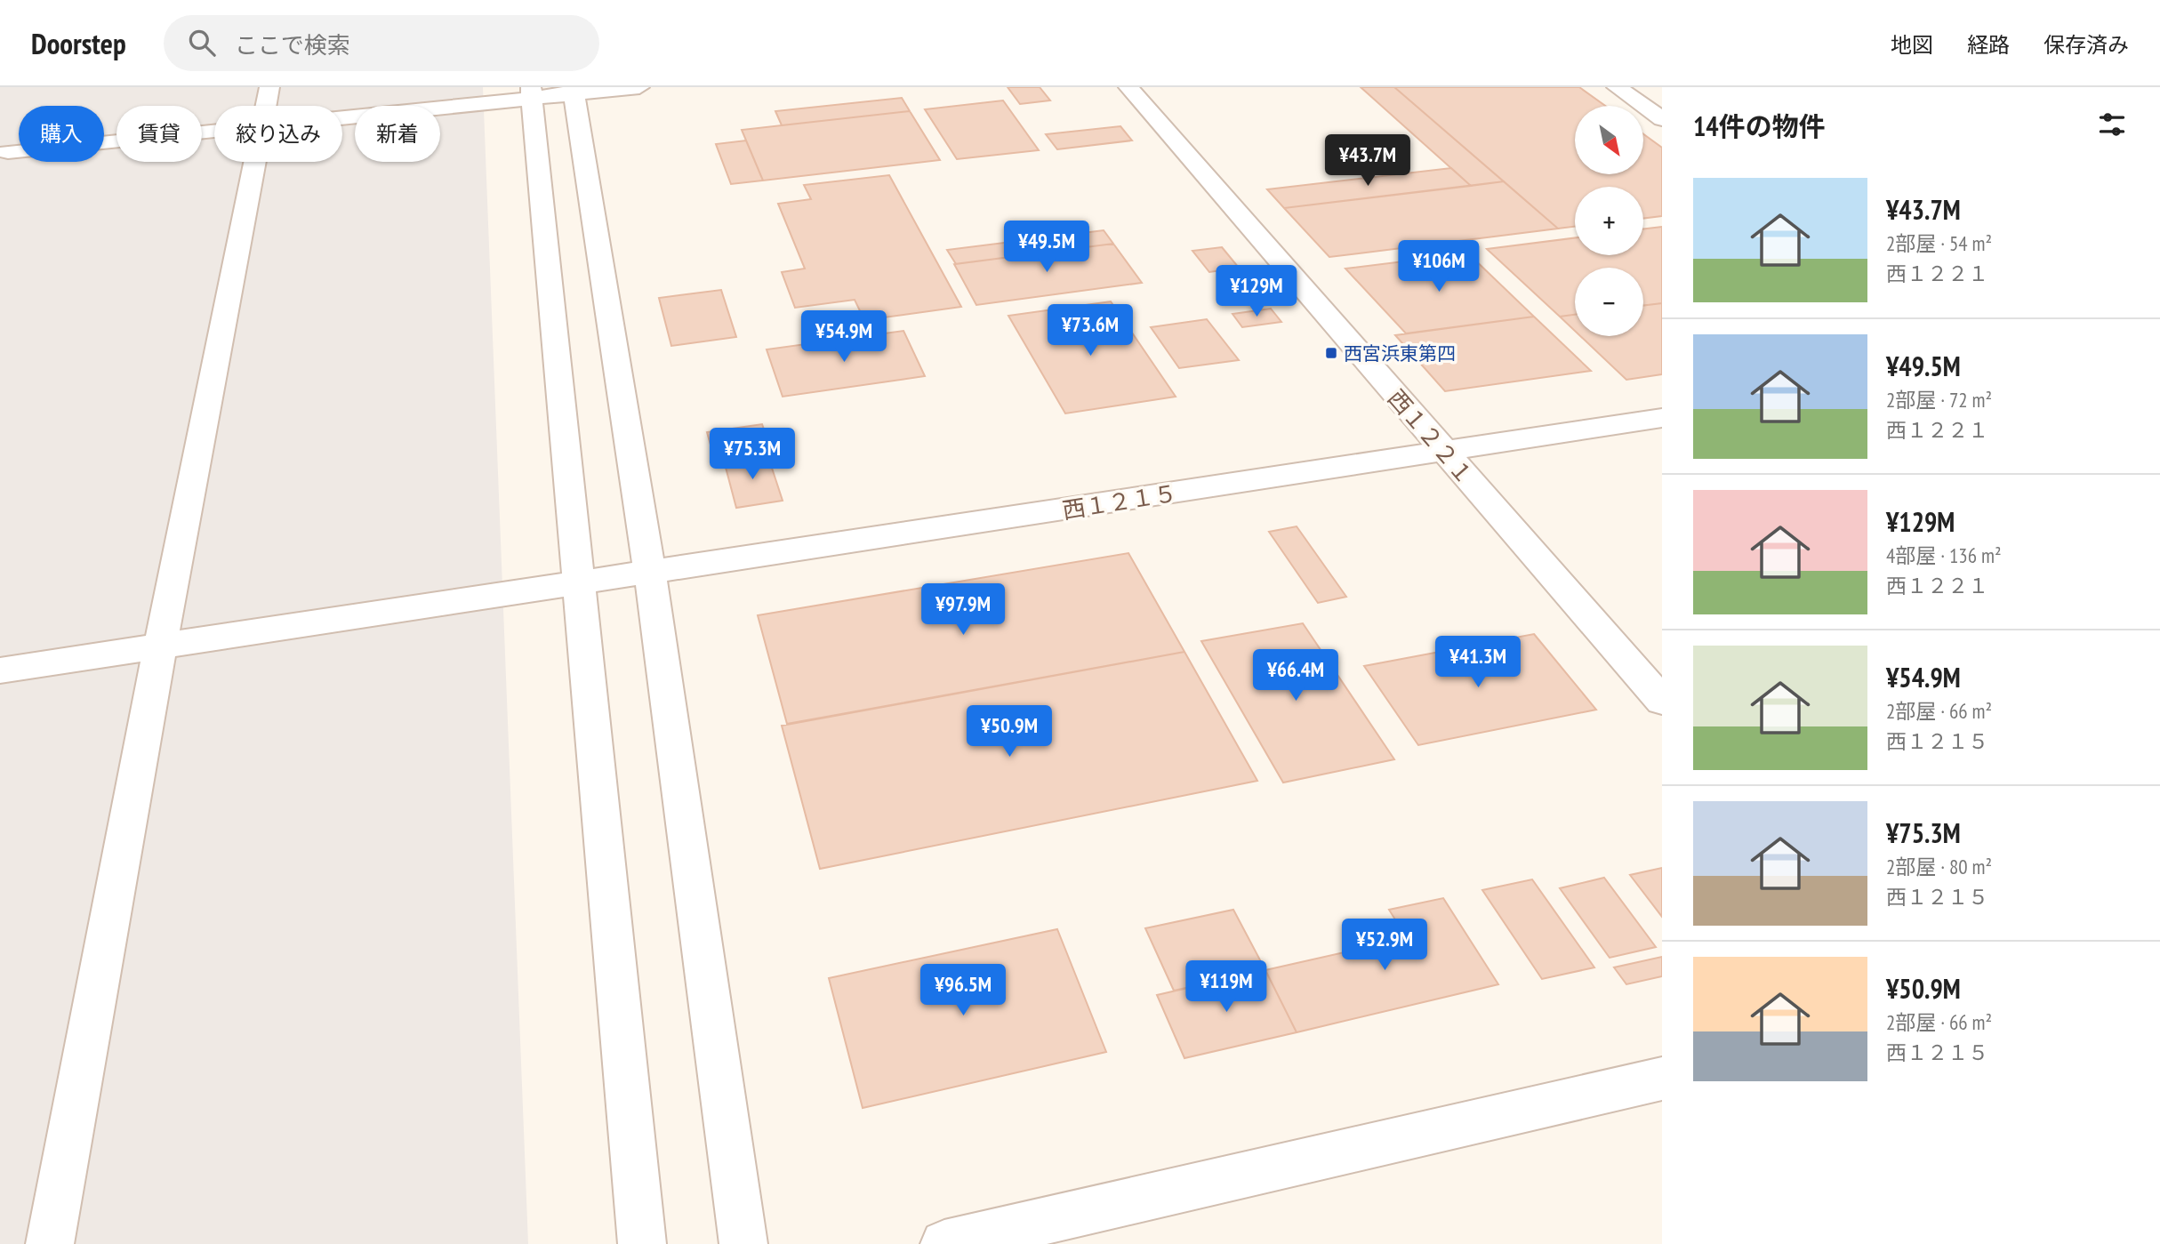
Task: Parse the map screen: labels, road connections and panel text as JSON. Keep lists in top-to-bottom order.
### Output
{
  "streets": {
    "street": ["西１２２１", "西１２１５"]
  },
  "crossings": [
    ["西１２２１", "西１２１５"]
  ],
  "places": {
    "transit": ["西宮浜東第四"]
  },
  "north": "bottom right",
  "page": {
    "header": "Doorstep",
    "search": "ここで検索",
    "nav": ["地図", "経路", "保存済み"],
    "heading": "14件の物件",
    "map_buttons": ["+", "−"],
    "chip": [
      "購入",
      "賃貸",
      "絞り込み",
      "新着"
    ],
    "price": [
      "¥43.7M",
      "¥49.5M",
      "¥106M",
      "¥129M",
      "¥73.6M",
      "¥54.9M",
      "¥75.3M",
      "¥97.9M",
      "¥41.3M",
      "¥66.4M",
      "¥50.9M",
      "¥52.9M",
      "¥119M",
      "¥96.5M"
    ],
    "list": [
      {
        "name": "¥43.7M",
        "note": "2部屋 · 54 m² · 西１２２１"
      },
      {
        "name": "¥49.5M",
        "note": "2部屋 · 72 m² · 西１２２１"
      },
      {
        "name": "¥129M",
        "note": "4部屋 · 136 m² · 西１２２１"
      },
      {
        "name": "¥54.9M",
        "note": "2部屋 · 66 m² · 西１２１５"
      },
      {
        "name": "¥75.3M",
        "note": "2部屋 · 80 m² · 西１２１５"
      },
      {
        "name": "¥50.9M",
        "note": "2部屋 · 66 m² · 西１２１５"
      }
    ]
  }
}
